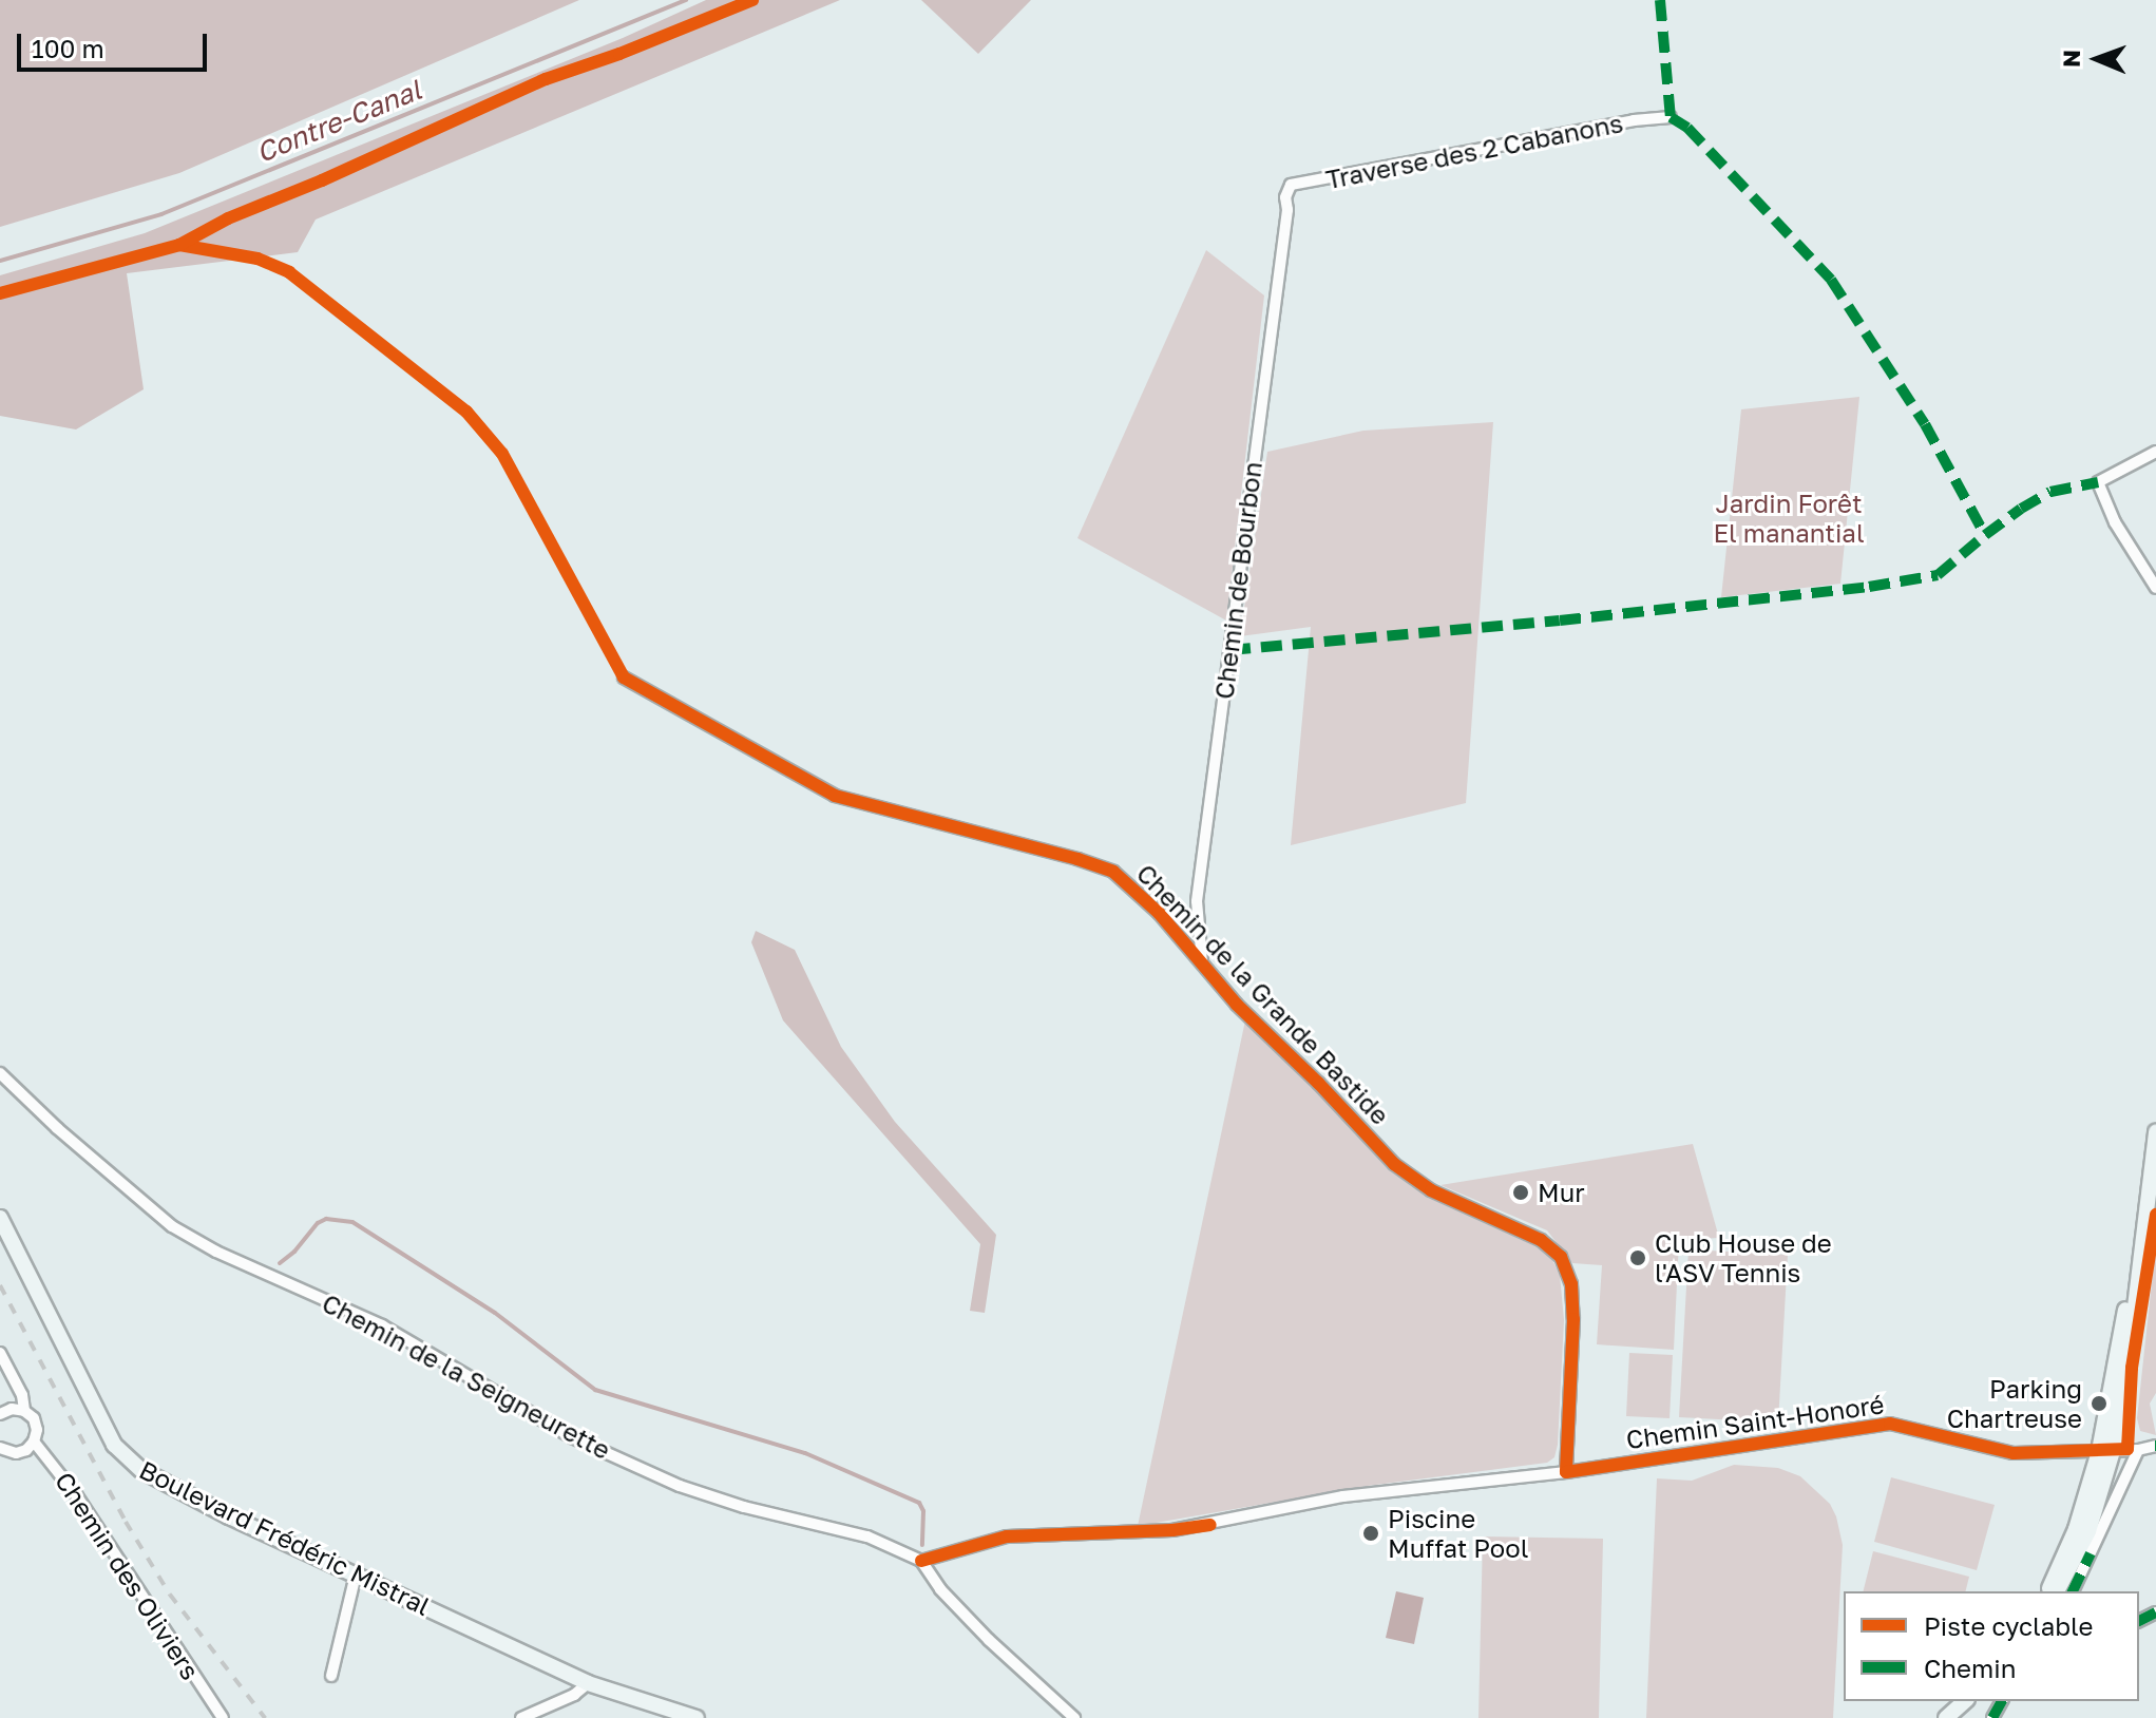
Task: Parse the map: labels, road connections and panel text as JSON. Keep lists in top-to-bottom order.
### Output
{
  "streets": {
    "main road": ["Boulevard Frédéric Mistral"],
    "street": [
      "Traverse des 2 Cabanons",
      "Chemin de Bourbon",
      "Chemin de la Grande Bastide",
      "Chemin de la Seigneurette",
      "Chemin Saint-Honoré",
      "Chemin des Oliviers"
    ]
  },
  "crossings": [
    ["Traverse des 2 Cabanons", "Chemin de Bourbon"],
    ["Chemin de Bourbon", "Chemin de la Grande Bastide"],
    ["Chemin de la Grande Bastide", "Chemin Saint-Honoré"],
    ["Chemin de la Seigneurette", "Chemin Saint-Honoré"]
  ],
  "water": ["Contre-Canal"],
  "parks": ["Jardin Forêt El manantial"],
  "places": [
    "Mur",
    "Club House de l'ASV Tennis",
    "Parking Chartreuse",
    "Piscine Muffat Pool"
  ],
  "legend": ["Piste cyclable", "Chemin"],
  "scale_bar": "100 m",
  "north": "left"
}
